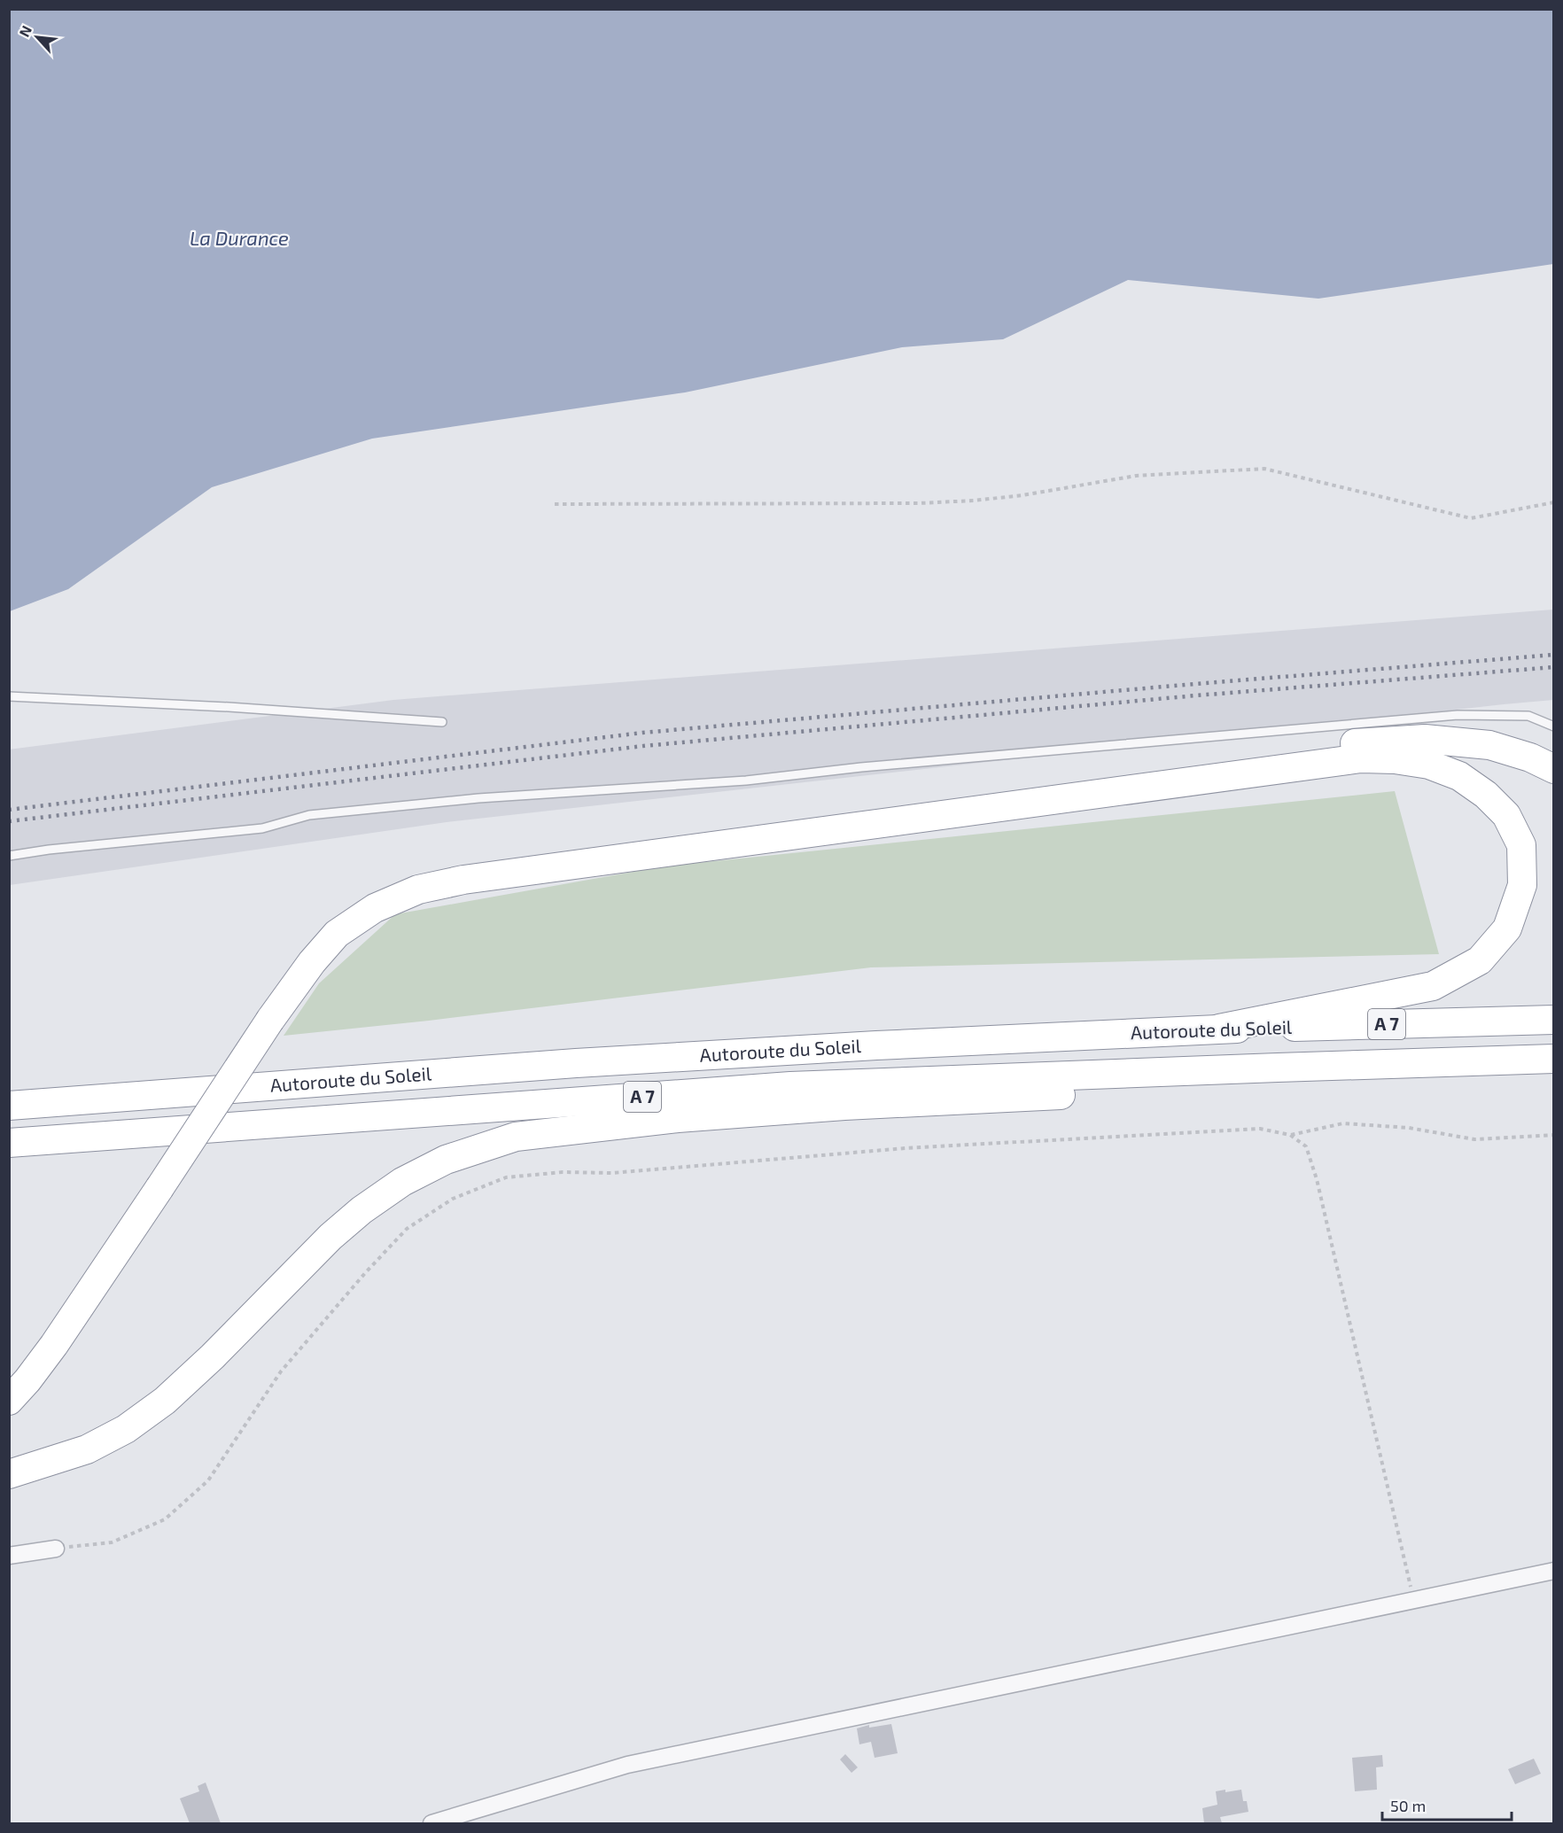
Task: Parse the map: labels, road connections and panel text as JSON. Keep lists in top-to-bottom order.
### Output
{
  "streets": {
    "highway": ["A 7", "Autoroute du Soleil"]
  },
  "water": ["La Durance"],
  "scale_bar": "50 m",
  "north": "top left"
}
